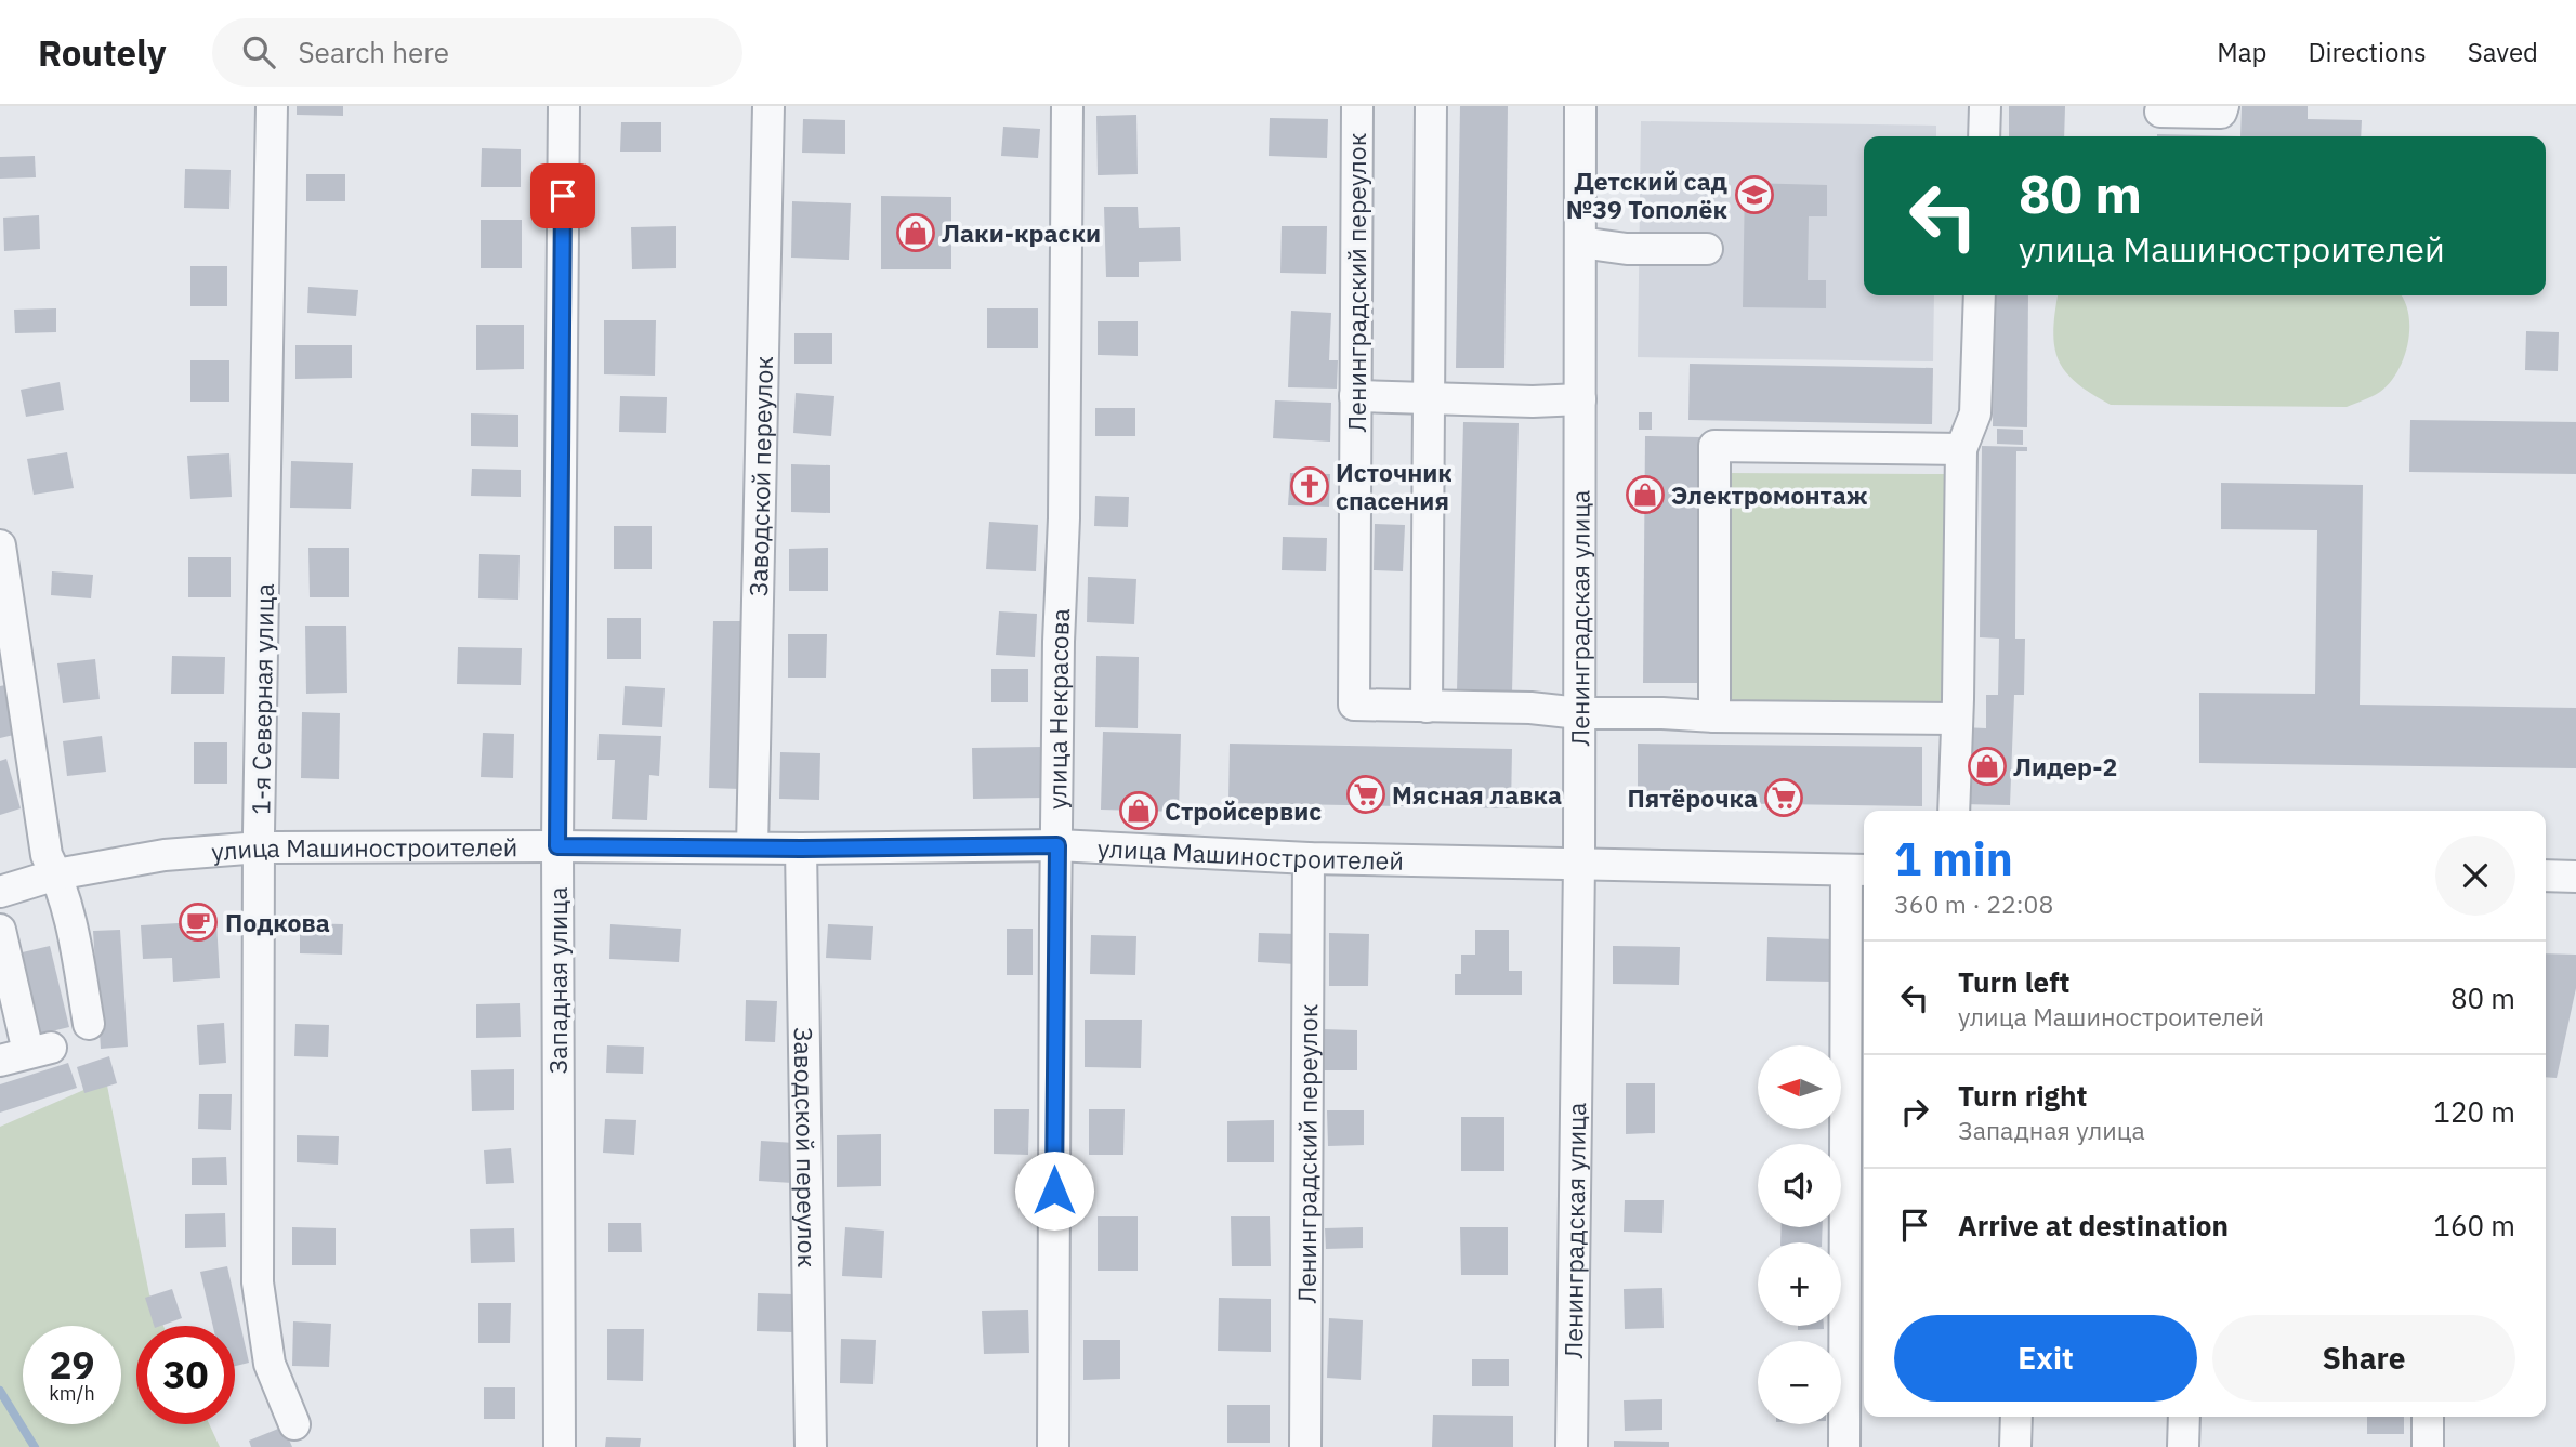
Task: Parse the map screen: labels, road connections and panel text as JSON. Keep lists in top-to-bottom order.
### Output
{
  "streets": {
    "street": [
      "Ленинградский переулок",
      "Заводской переулок",
      "Ленинградская улица",
      "1-я Северная улица",
      "улица Некрасова",
      "улица Машиностроителей",
      "Западная улица"
    ]
  },
  "crossings": [
    ["Ленинградский переулок", "улица Машиностроителей"],
    ["Заводской переулок", "улица Машиностроителей"],
    ["Ленинградская улица", "улица Машиностроителей"],
    ["1-я Северная улица", "улица Машиностроителей"],
    ["улица Некрасова", "улица Машиностроителей"],
    ["улица Машиностроителей", "Западная улица"]
  ],
  "places": {
    "school or university": ["Детский сад №39 Тополёк"],
    "shop": [
      "Лаки-краски",
      "Электромонтаж",
      "Лидер-2",
      "Стройсервис"
    ],
    "church": ["Источник спасения"],
    "supermarket": ["Мясная лавка", "Пятёрочка"],
    "cafe": ["Подкова"]
  },
  "north": "left",
  "page": {
    "header": "Routely",
    "search": "Search here",
    "nav": ["Map", "Directions", "Saved"],
    "turn": ["80 m", "улица Машиностроителей"],
    "heading": ["1 min", "360 m · 22:08"],
    "list": [
      {
        "name": "Turn left",
        "note": "улица Машиностроителей",
        "value": "80 m"
      },
      {
        "name": "Turn right",
        "note": "Западная улица",
        "value": "120 m"
      },
      {
        "name": "Arrive at destination",
        "value": "160 m"
      }
    ],
    "map_buttons": ["+", "−"],
    "buttons": ["Exit", "Share"],
    "speed": "29 km/h",
    "limit": "30"
  }
}
